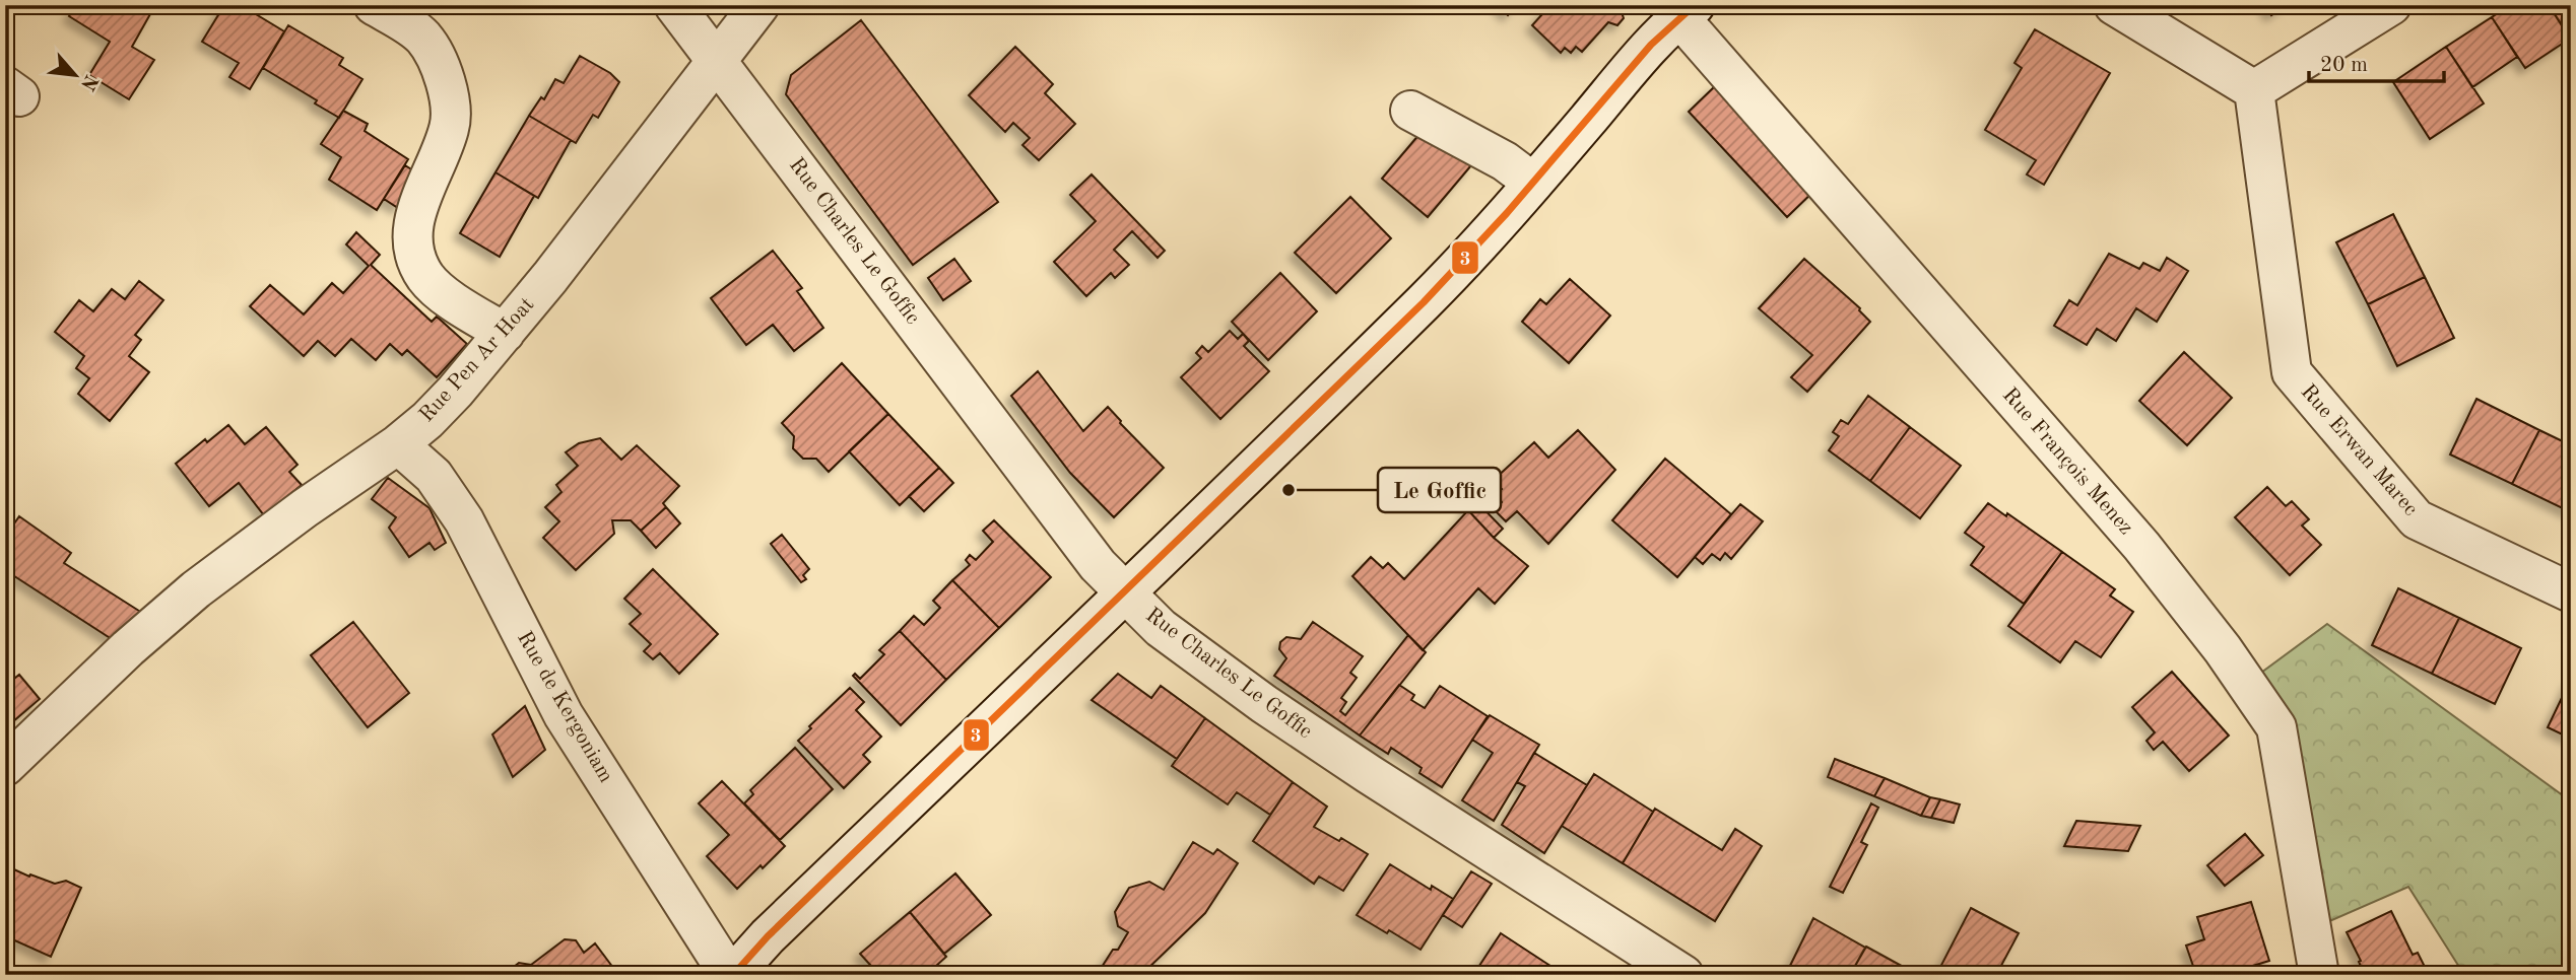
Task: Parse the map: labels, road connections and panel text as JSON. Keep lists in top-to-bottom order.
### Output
{
  "streets": {
    "street": [
      "Rue Charles Le Goffic",
      "Rue Pen Ar Hoat",
      "Rue Erwan Marec",
      "Rue François Menez",
      "Rue de Kergoniam"
    ]
  },
  "crossings": [
    ["Rue Charles Le Goffic", "Rue Pen Ar Hoat"],
    ["Rue Pen Ar Hoat", "Rue de Kergoniam"]
  ],
  "places": ["Le Goffic"],
  "lines": ["transit line 3"],
  "scale_bar": "20 m",
  "north": "bottom right"
}
